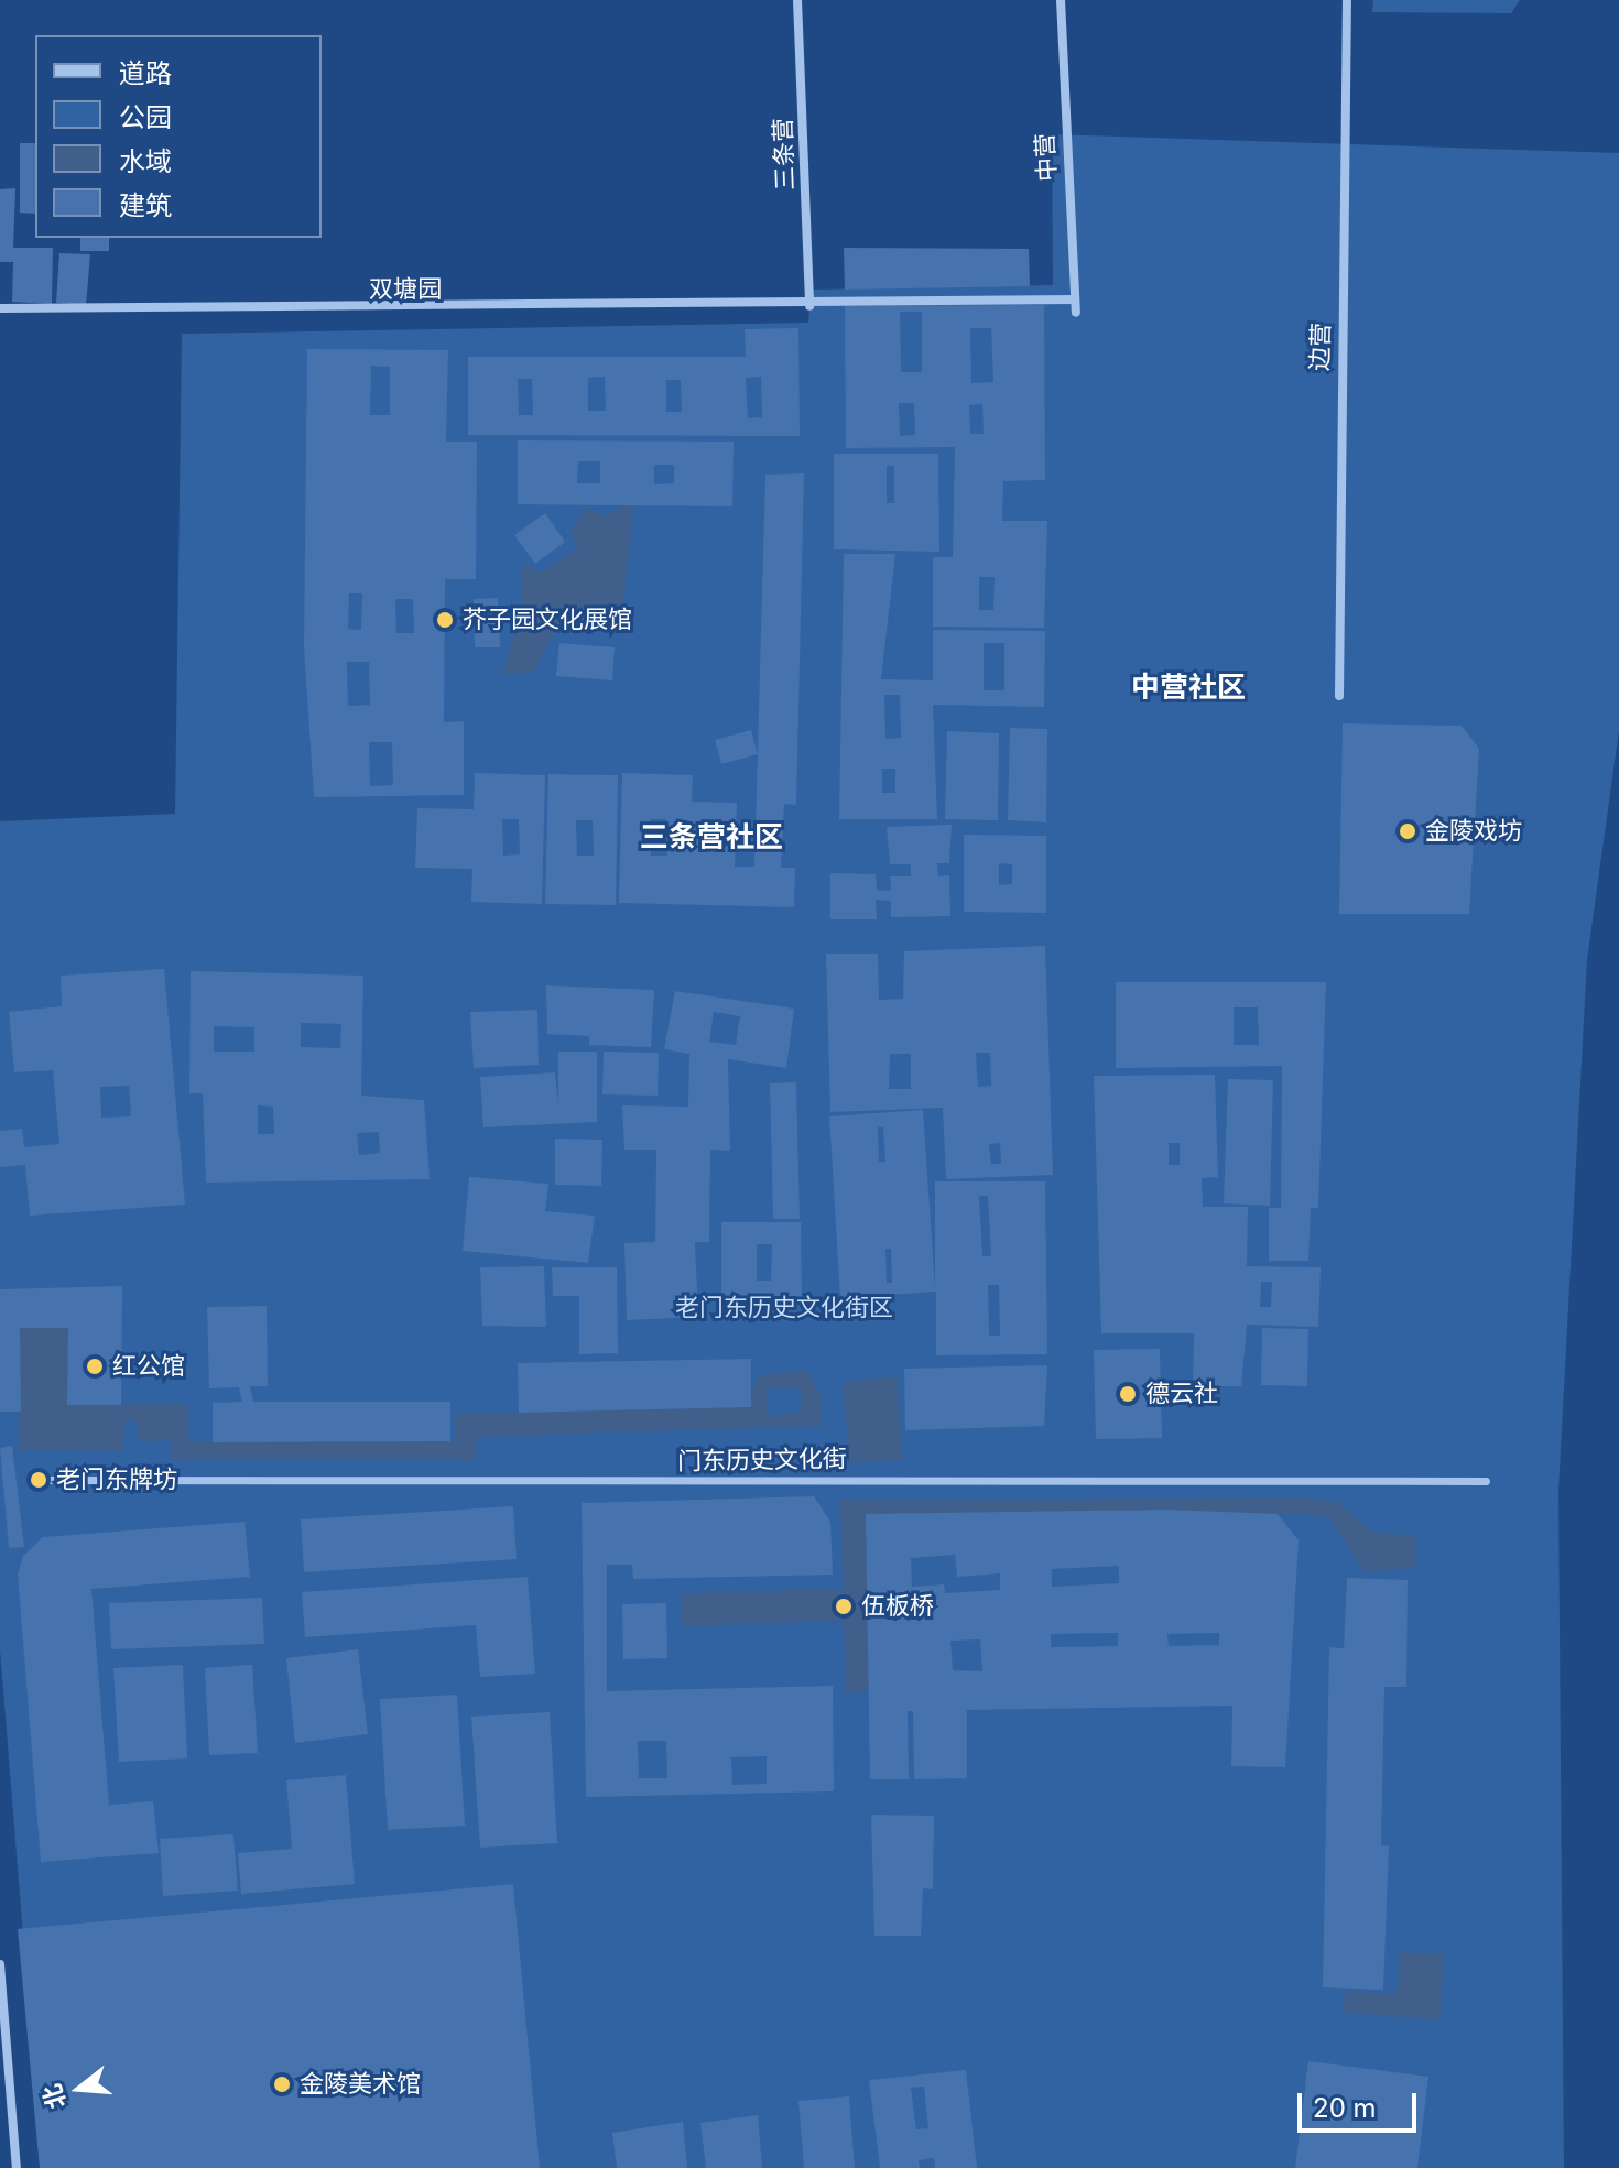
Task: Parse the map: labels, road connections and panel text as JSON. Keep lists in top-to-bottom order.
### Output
{
  "streets": {
    "street": [
      "三条营",
      "中营",
      "双塘园",
      "边营",
      "门东历史文化街"
    ]
  },
  "crossings": [
    ["三条营", "双塘园"],
    ["中营", "双塘园"]
  ],
  "districts": ["中营社区", "三条营社区"],
  "parks": ["老门东历史文化街区"],
  "places": [
    "芥子园文化展馆",
    "金陵戏坊",
    "红公馆",
    "德云社",
    "老门东牌坊",
    "伍板桥",
    "金陵美术馆"
  ],
  "legend": [
    "道路",
    "公园",
    "水域",
    "建筑"
  ],
  "scale_bar": "20 m",
  "north": "left"
}
